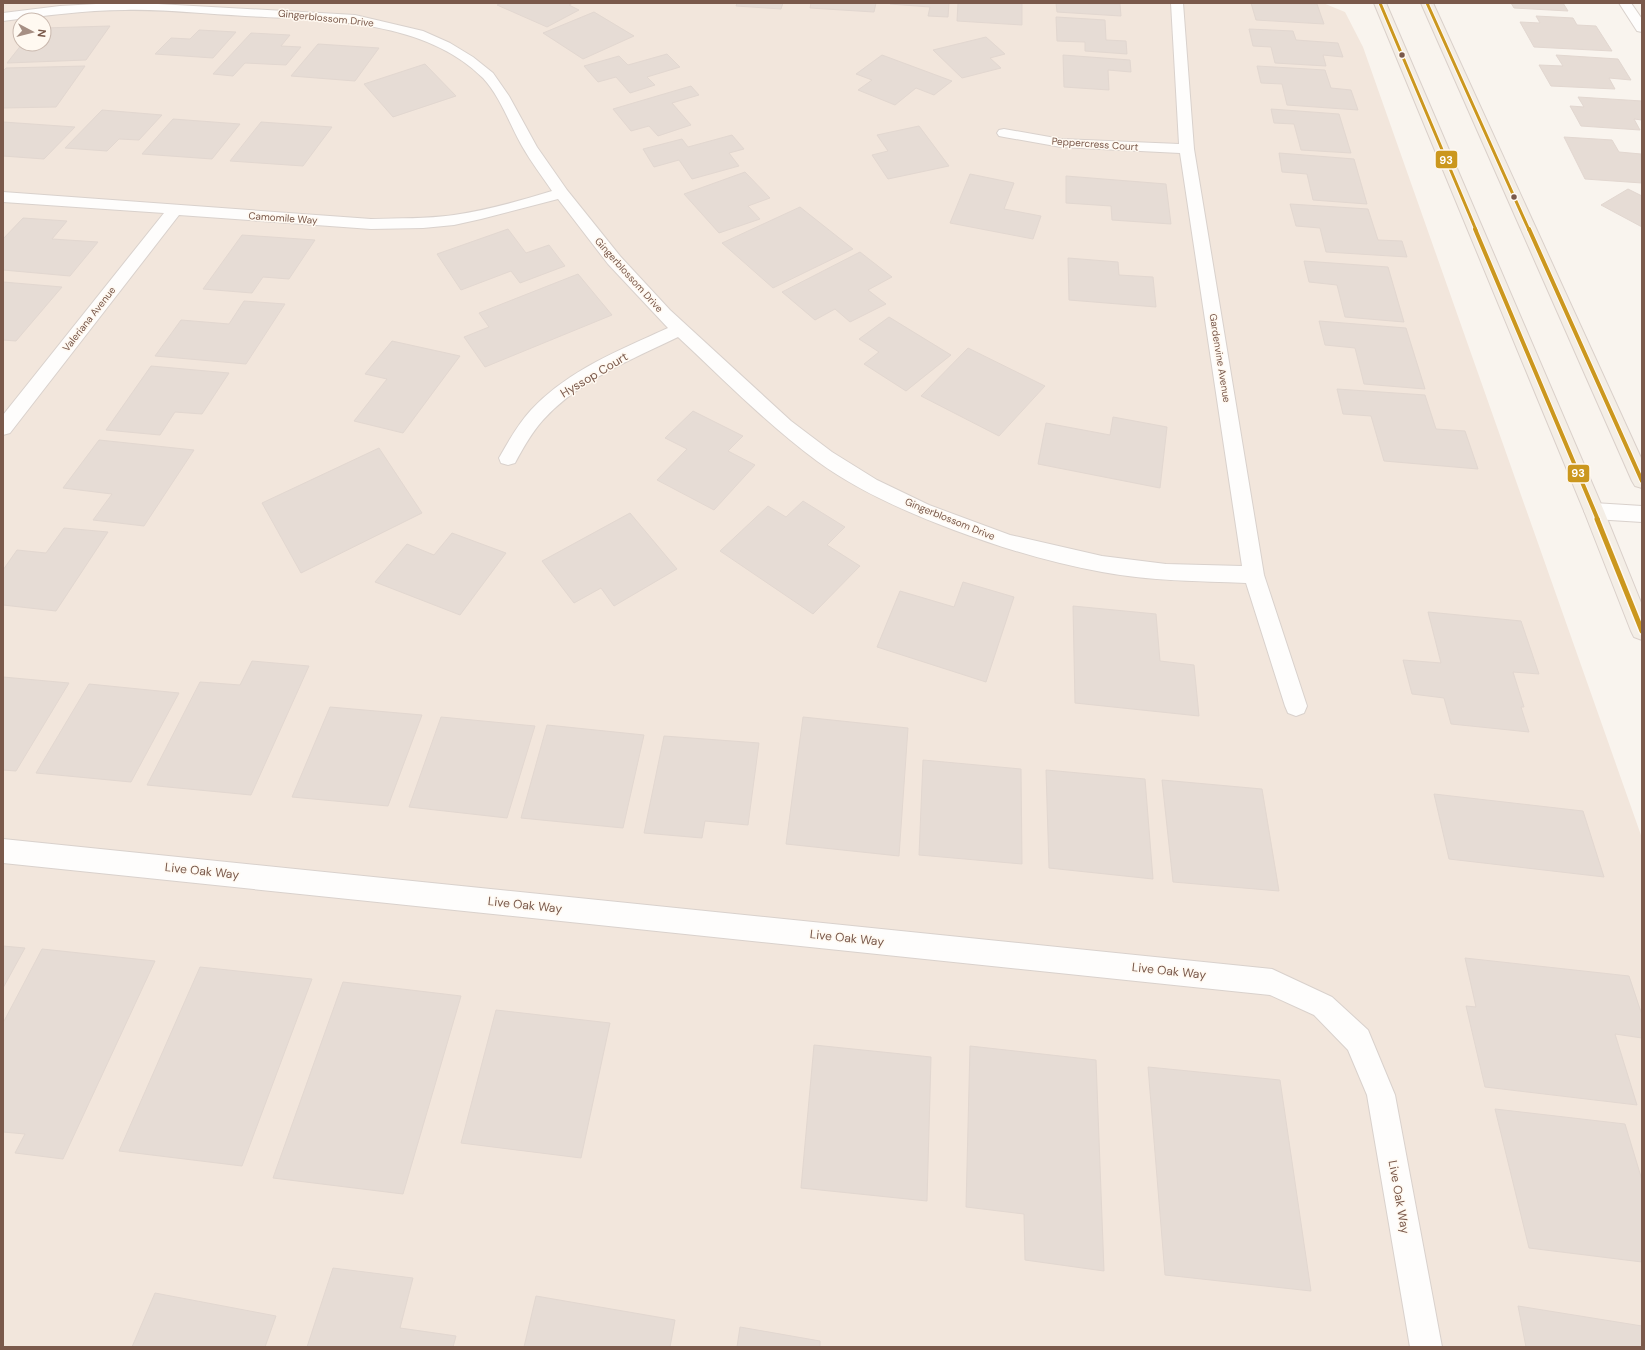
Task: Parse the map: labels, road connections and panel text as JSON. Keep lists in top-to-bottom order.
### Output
{
  "streets": {
    "street": [
      "Gingerblossom Drive",
      "Peppercress Court",
      "Camomile Way",
      "Valeriana Avenue",
      "Gardenvine Avenue",
      "Hyssop Court",
      "Live Oak Way"
    ]
  },
  "crossings": [
    ["Gingerblossom Drive", "Camomile Way"],
    ["Gingerblossom Drive", "Gardenvine Avenue"],
    ["Gingerblossom Drive", "Hyssop Court"],
    ["Peppercress Court", "Gardenvine Avenue"],
    ["Camomile Way", "Valeriana Avenue"]
  ],
  "lines": ["transit line 93"],
  "north": "right"
}
